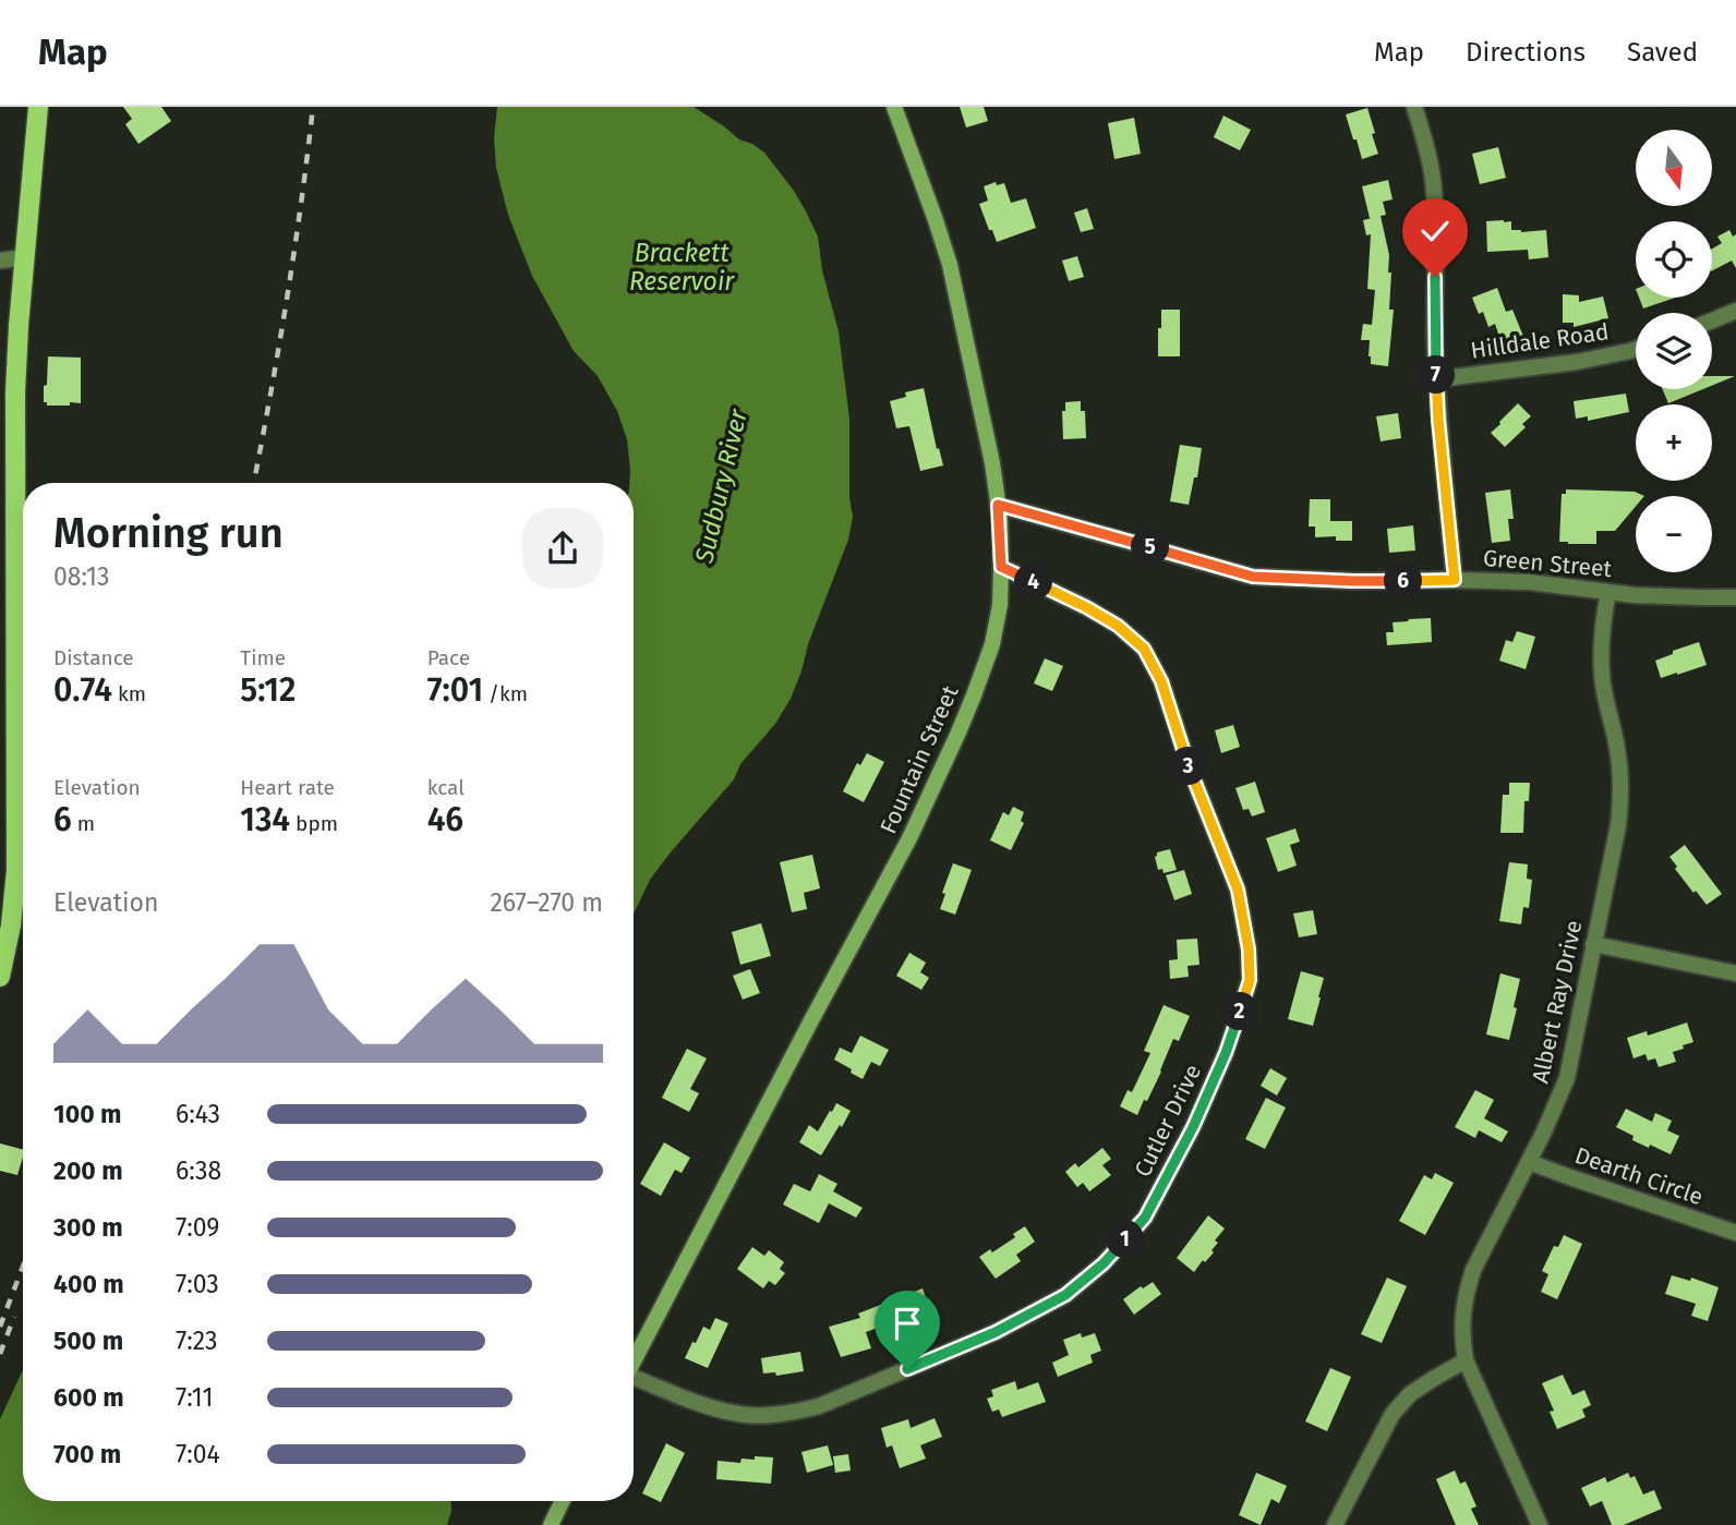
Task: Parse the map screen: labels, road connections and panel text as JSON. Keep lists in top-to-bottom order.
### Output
{
  "streets": {
    "street": [
      "Hilldale Road",
      "Green Street",
      "Fountain Street",
      "Albert Ray Drive",
      "Cutler Drive",
      "Dearth Circle"
    ]
  },
  "crossings": [
    ["Green Street", "Fountain Street"],
    ["Green Street", "Albert Ray Drive"],
    ["Fountain Street", "Cutler Drive"],
    ["Albert Ray Drive", "Dearth Circle"]
  ],
  "water": ["Brackett Reservoir", "Sudbury River"],
  "north": "bottom",
  "page": {
    "header": "Map",
    "nav": ["Map", "Directions", "Saved"],
    "map_buttons": ["+", "−"],
    "pins": [
      "7",
      "5",
      "6",
      "4",
      "3",
      "2",
      "1"
    ],
    "heading": ["Morning run", "08:13"],
    "stats": [
      ["Distance", "0.74 km"],
      ["Time", "5:12"],
      ["Pace", "7:01 /km"],
      ["Elevation", "6 m"],
      ["Heart rate", "134 bpm"],
      ["kcal", "46"]
    ],
    "chart": ["Elevation", "267–270 m"],
    "list": [
      {
        "name": "100 m",
        "note": "6:43"
      },
      {
        "name": "200 m",
        "note": "6:38"
      },
      {
        "name": "300 m",
        "note": "7:09"
      },
      {
        "name": "400 m",
        "note": "7:03"
      },
      {
        "name": "500 m",
        "note": "7:23"
      },
      {
        "name": "600 m",
        "note": "7:11"
      },
      {
        "name": "700 m",
        "note": "7:04"
      }
    ]
  }
}
